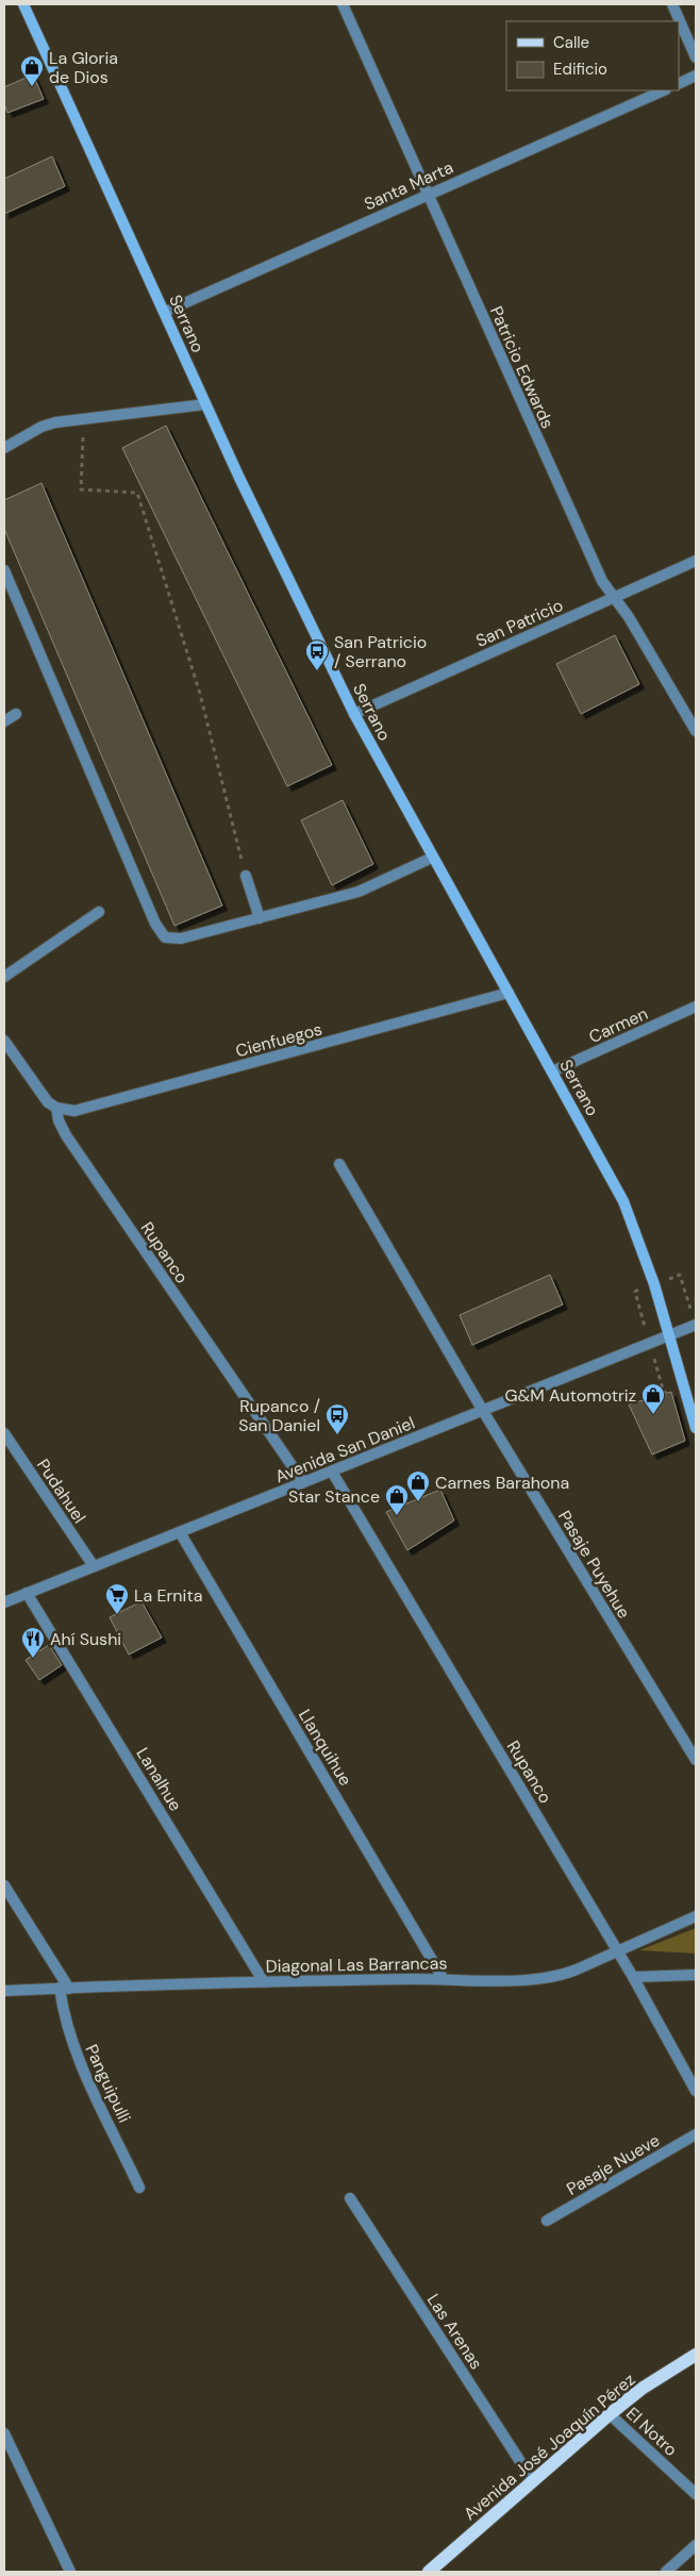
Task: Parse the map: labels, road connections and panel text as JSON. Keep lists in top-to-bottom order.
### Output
{
  "streets": {
    "main road": ["Serrano", "Avenida José Joaquín Pérez"],
    "street": [
      "Santa Marta",
      "Patricio Edwards",
      "San Patricio",
      "Carmen",
      "Cienfuegos",
      "Rupanco",
      "Avenida San Daniel",
      "Pudahuel",
      "Pasaje Puyehue",
      "Llanquihue",
      "Lanalhue",
      "Diagonal Las Barrancas",
      "Panguipulli",
      "Pasaje Nueve",
      "Las Arenas",
      "El Notro"
    ]
  },
  "crossings": [
    ["Santa Marta", "Serrano"],
    ["Santa Marta", "Patricio Edwards"],
    ["Serrano", "San Patricio"],
    ["Serrano", "Carmen"],
    ["Serrano", "Cienfuegos"],
    ["Serrano", "Avenida San Daniel"],
    ["Patricio Edwards", "San Patricio"],
    ["Cienfuegos", "Rupanco"],
    ["Rupanco", "Avenida San Daniel"],
    ["Rupanco", "Diagonal Las Barrancas"],
    ["Avenida San Daniel", "Pudahuel"],
    ["Avenida San Daniel", "Pasaje Puyehue"],
    ["Avenida San Daniel", "Llanquihue"],
    ["Avenida San Daniel", "Lanalhue"],
    ["Llanquihue", "Diagonal Las Barrancas"],
    ["Lanalhue", "Diagonal Las Barrancas"],
    ["Diagonal Las Barrancas", "Panguipulli"],
    ["Las Arenas", "Avenida José Joaquín Pérez"],
    ["El Notro", "Avenida José Joaquín Pérez"]
  ],
  "places": {
    "shop": [
      "La Gloria de Dios",
      "G&M Automotriz",
      "Carnes Barahona",
      "Star Stance"
    ],
    "bus stop": ["San Patricio / Serrano", "Rupanco / San Daniel"],
    "supermarket": ["La Ernita"],
    "restaurant": ["Ahí Sushi"]
  },
  "legend": ["Calle", "Edificio"]
}
